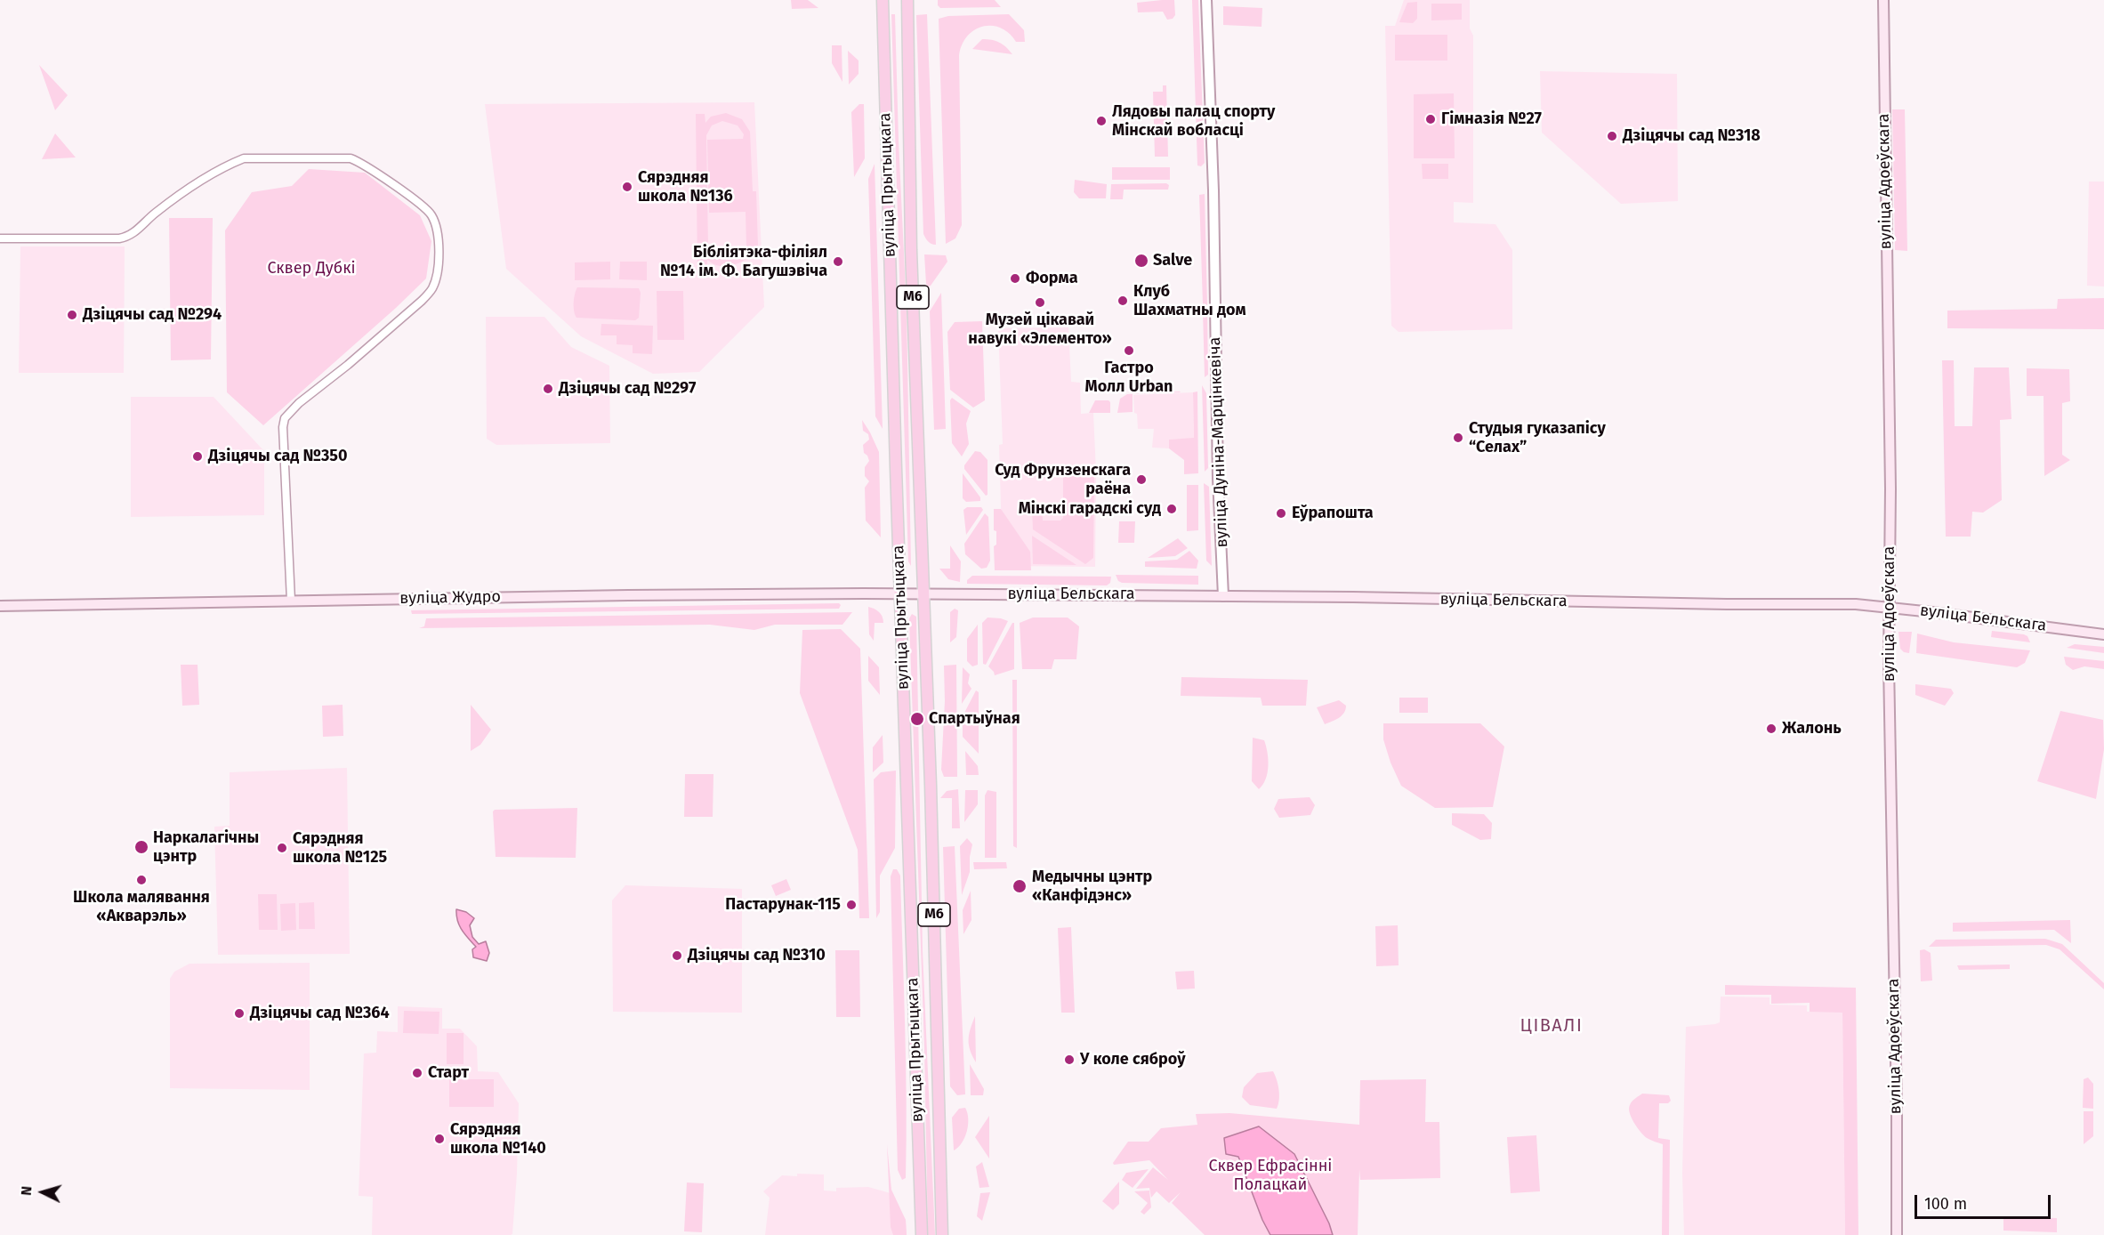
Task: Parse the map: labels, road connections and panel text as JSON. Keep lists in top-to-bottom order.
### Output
{
  "streets": {
    "main road": [
      "вуліца Адоеўскага",
      "вуліца Прытыцкага",
      "М6",
      "вуліца Бельскага",
      "вуліца Жудро"
    ],
    "street": ["вуліца Дуніна-Марцінкевіча"]
  },
  "crossings": [
    ["вуліца Адоеўскага", "вуліца Бельскага"],
    ["вуліца Прытыцкага", "вуліца Бельскага"],
    ["вуліца Прытыцкага", "вуліца Жудро"],
    ["вуліца Дуніна-Марцінкевіча", "вуліца Бельскага"],
    ["вуліца Бельскага", "вуліца Жудро"]
  ],
  "districts": ["ЦІВАЛІ"],
  "parks": ["Сквер Дубкі", "Сквер Ефрасінні Полацкай"],
  "places": [
    "Гімназія №27",
    "Лядовы палац спорту Мінскай вобласці",
    "Дзіцячы сад №318",
    "Сярэдняя школа №136",
    "Salve",
    "Бібліятэка-філіял №14 ім. Ф. Багушэвіча",
    "Форма",
    "Клуб Шахматны дом",
    "Музей цікавай навукі «Элементо»",
    "Дзіцячы сад №294",
    "Гастро Молл Urban",
    "Дзіцячы сад №297",
    "Студыя гуказапісу “Селах”",
    "Дзіцячы сад №350",
    "Суд Фрунзенскага раёна",
    "Мінскі гарадскі суд",
    "Еўрапошта",
    "Спартыўная",
    "Жалонь",
    "Наркалагічны цэнтр",
    "Сярэдняя школа №125",
    "Школа малявання «Акварэль»",
    "Медычны цэнтр «Канфідэнс»",
    "Пастарунак-115",
    "Дзіцячы сад №310",
    "Дзіцячы сад №364",
    "У коле сяброў",
    "Старт",
    "Сярэдняя школа №140"
  ],
  "scale_bar": "100 m",
  "north": "left"
}
